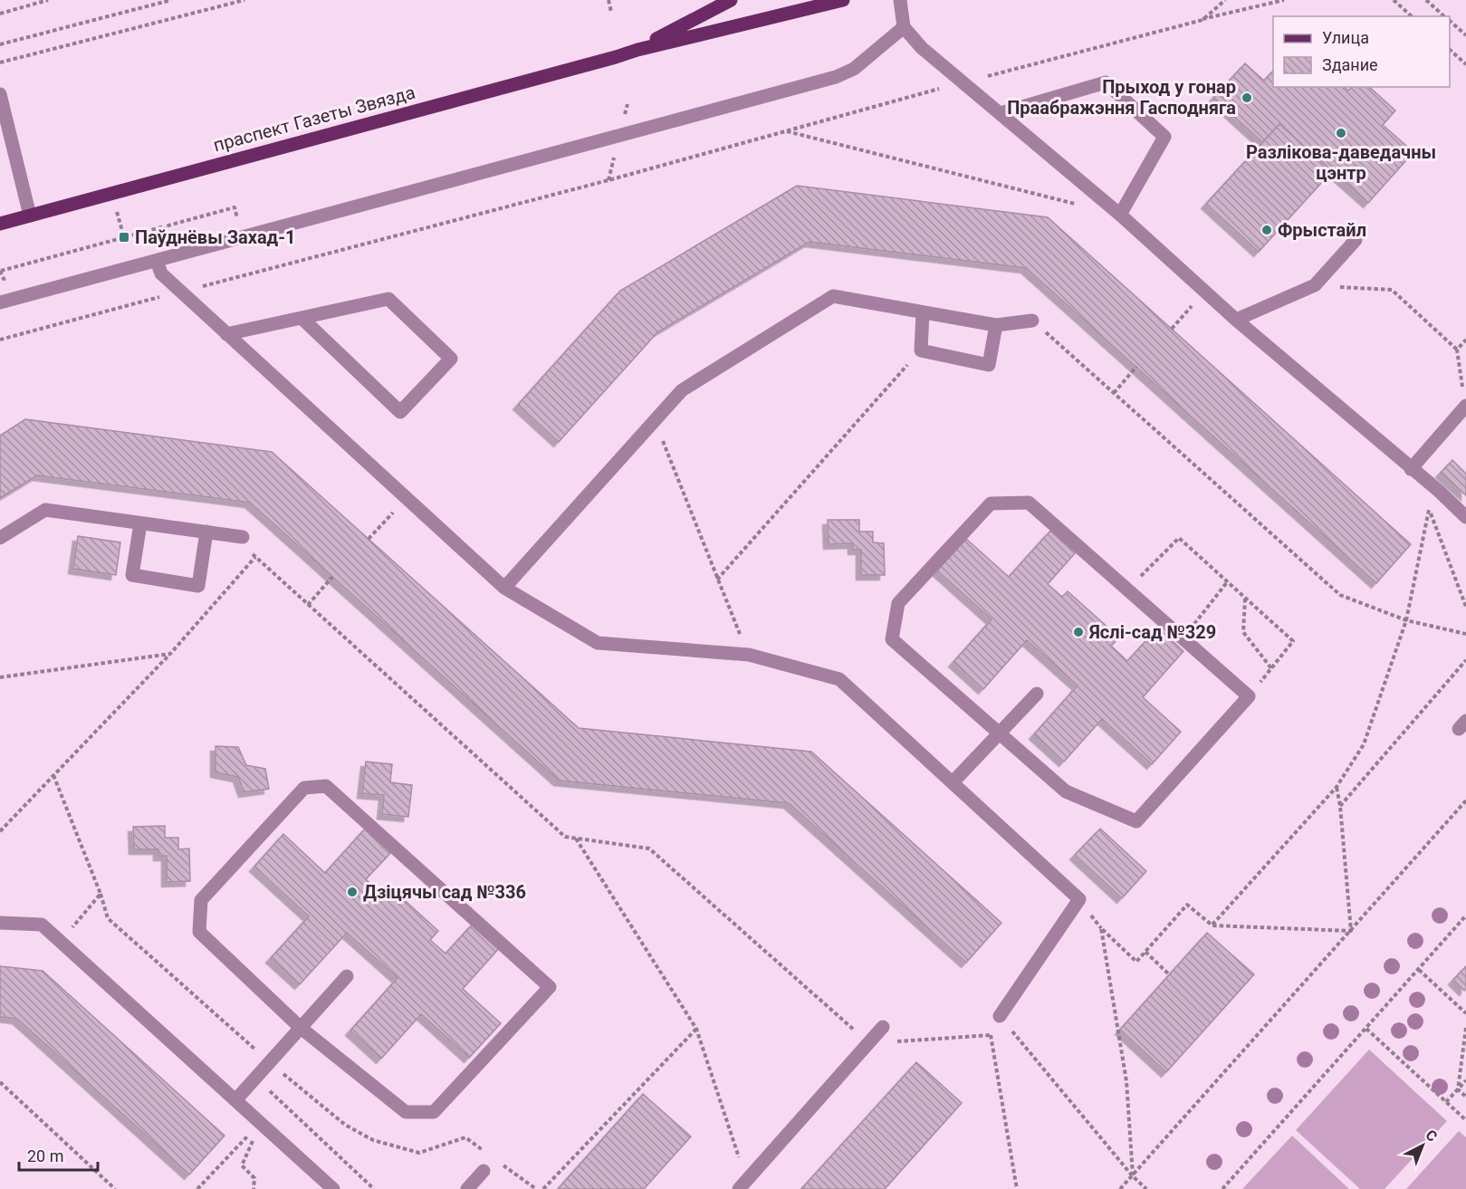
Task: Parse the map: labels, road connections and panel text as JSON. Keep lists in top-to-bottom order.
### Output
{
  "streets": {
    "main road": ["праспект Газеты Звязда"]
  },
  "places": {
    "other": [
      "Прыход у гонар Праабражэння Гасподняга",
      "Разлікова-даведачны цэнтр",
      "Фрыстайл",
      "Яслі-сад №329",
      "Дзіцячы сад №336"
    ],
    "transit": ["Паўднёвы Захад-1"]
  },
  "legend": ["Улица", "Здание"],
  "scale_bar": "20 m",
  "north": "top right"
}
